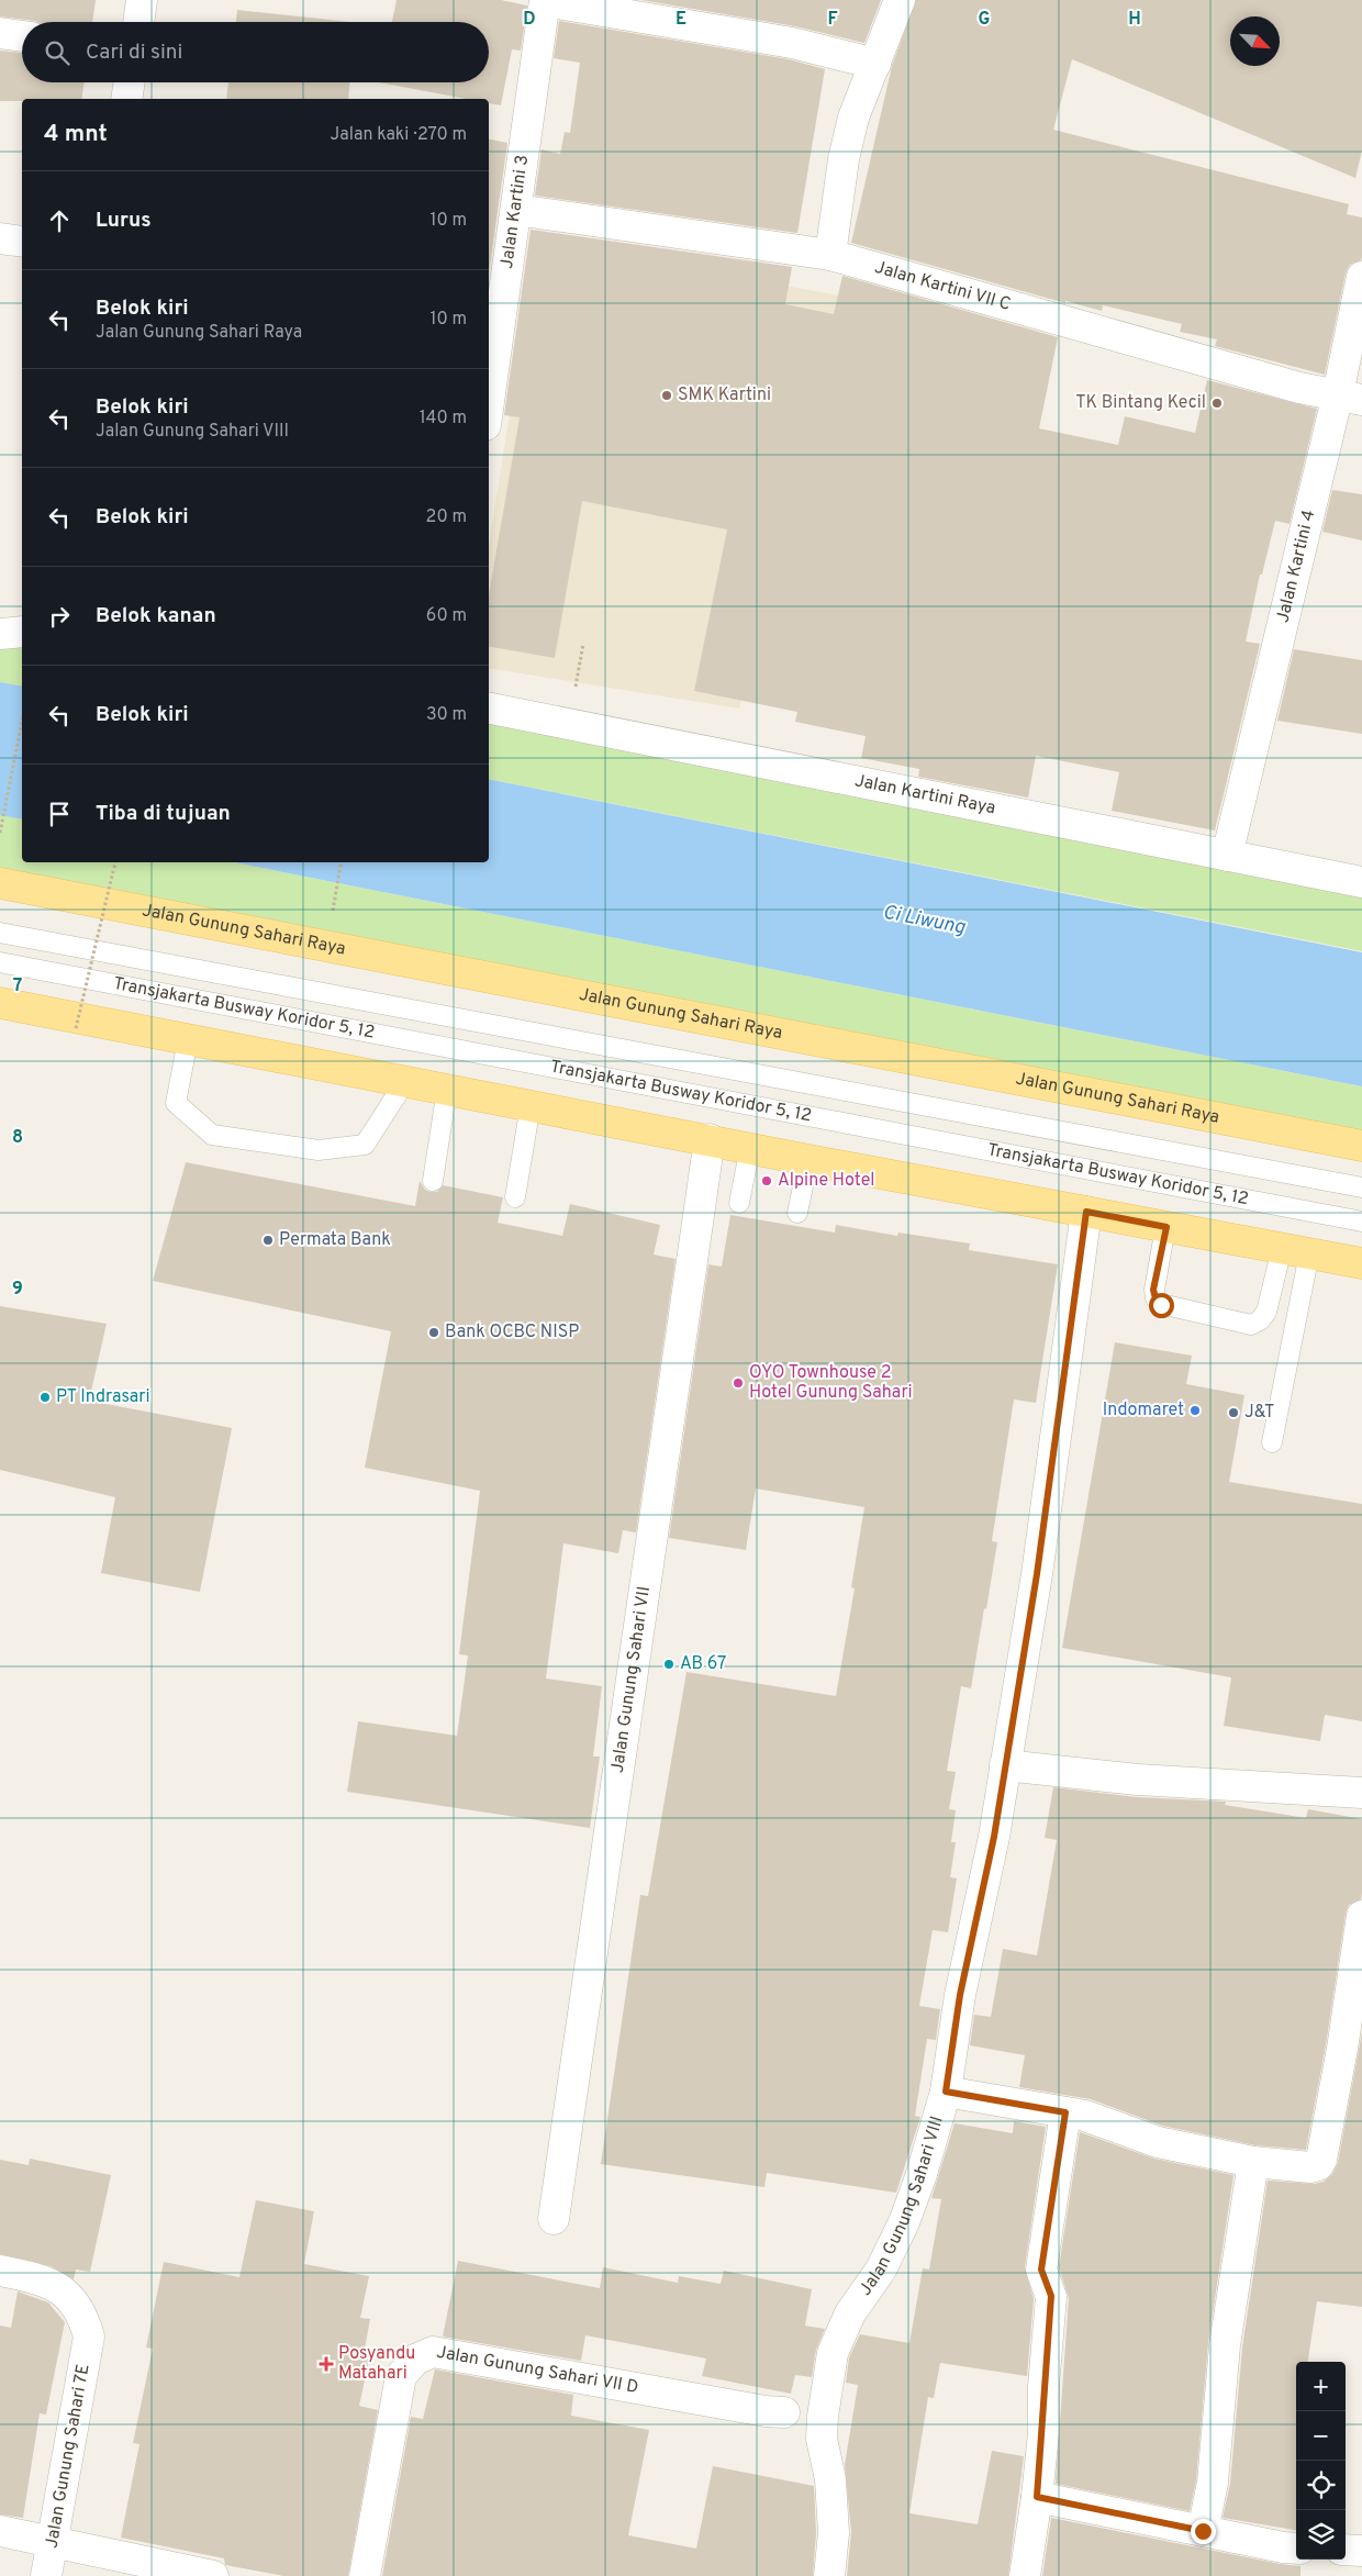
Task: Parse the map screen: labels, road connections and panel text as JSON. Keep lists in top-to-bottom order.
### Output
{
  "streets": {
    "main road": ["Jalan Gunung Sahari Raya"],
    "street": [
      "Jalan Kartini 3",
      "Jalan Kartini VII C",
      "Jalan Kartini 4",
      "Jalan Kartini Raya",
      "Jalan Gunung Sahari VII",
      "Jalan Gunung Sahari VIII",
      "Jalan Gunung Sahari VII D",
      "Jalan Gunung Sahari 7E"
    ],
    "lane": ["Transjakarta Busway Koridor 5, 12"]
  },
  "crossings": [
    ["Jalan Kartini 3", "Jalan Kartini VII C"],
    ["Jalan Kartini VII C", "Jalan Kartini 4"],
    ["Jalan Kartini 4", "Jalan Kartini Raya"]
  ],
  "water": ["Ci Liwung"],
  "places": {
    "other": [
      "SMK Kartini",
      "TK Bintang Kecil",
      "Alpine Hotel",
      "Permata Bank",
      "Bank OCBC NISP",
      "OYO Townhouse 2 Hotel Gunung Sahari",
      "PT Indrasari",
      "Indomaret",
      "J&T",
      "AB 67"
    ],
    "health": ["Posyandu Matahari"]
  },
  "north": "bottom right",
  "page": {
    "search": "Cari di sini",
    "heading": ["4 mnt", "Jalan kaki · 270 m"],
    "list": [
      ["Lurus", "10 m"],
      ["Belok kiri", "Jalan Gunung Sahari Raya", "10 m"],
      ["Belok kiri", "Jalan Gunung Sahari VIII", "140 m"],
      ["Belok kiri", "20 m"],
      ["Belok kanan", "60 m"],
      ["Belok kiri", "30 m"],
      "Tiba di tujuan"
    ],
    "map_buttons": ["+", "−"]
  },
  "grid": {
    "columns": [
      "D",
      "E",
      "F",
      "G",
      "H"
    ],
    "rows": ["7", "8", "9"]
  }
}
